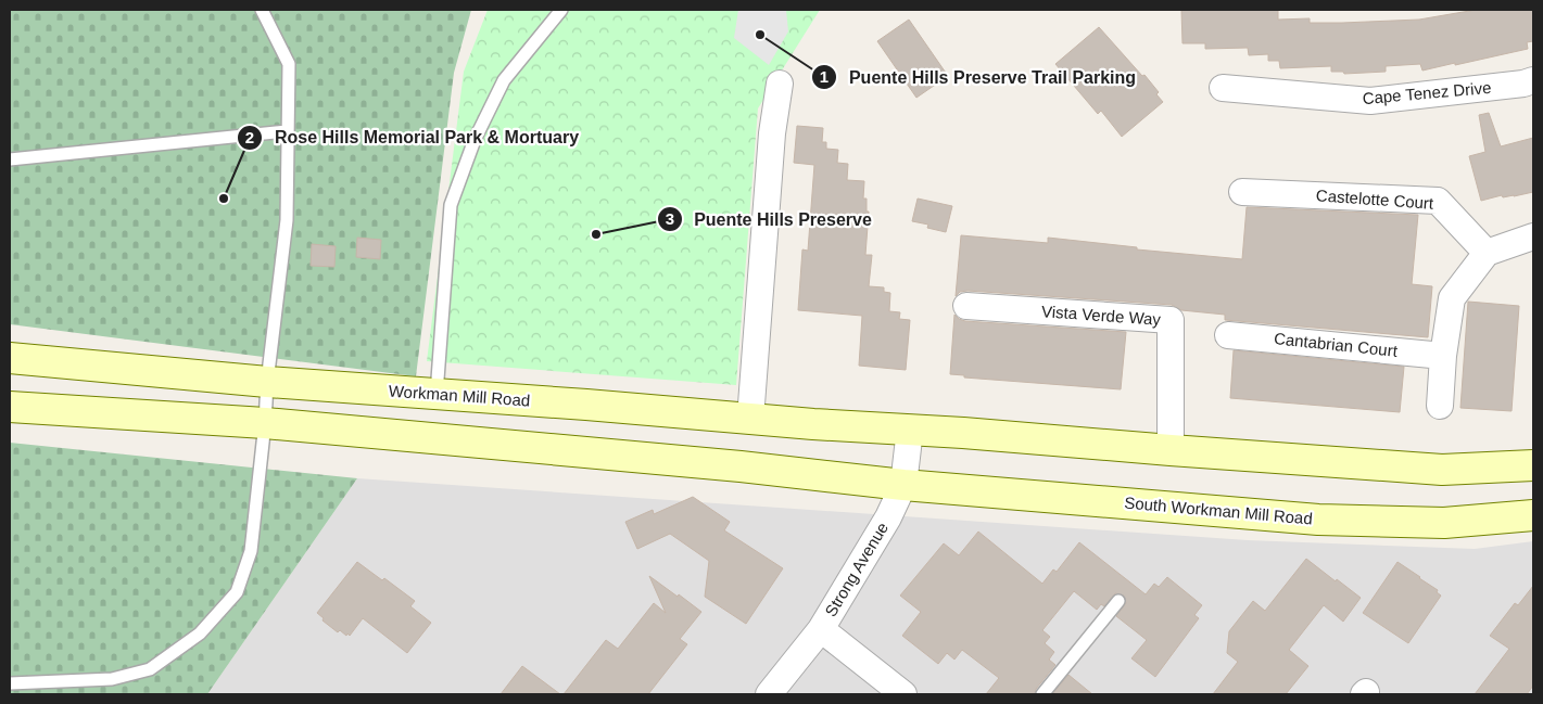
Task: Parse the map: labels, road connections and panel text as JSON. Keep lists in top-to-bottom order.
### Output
{
  "streets": {
    "main road": ["Workman Mill Road", "South Workman Mill Road"],
    "street": [
      "Cape Tenez Drive",
      "Castelotte Court",
      "Vista Verde Way",
      "Cantabrian Court",
      "Strong Avenue"
    ]
  },
  "crossings": [
    ["Workman Mill Road", "Strong Avenue"],
    ["South Workman Mill Road", "Strong Avenue"]
  ],
  "places": ["Puente Hills Preserve Trail Parking", "Rose Hills Memorial Park & Mortuary", "Puente Hills Preserve"]
}
